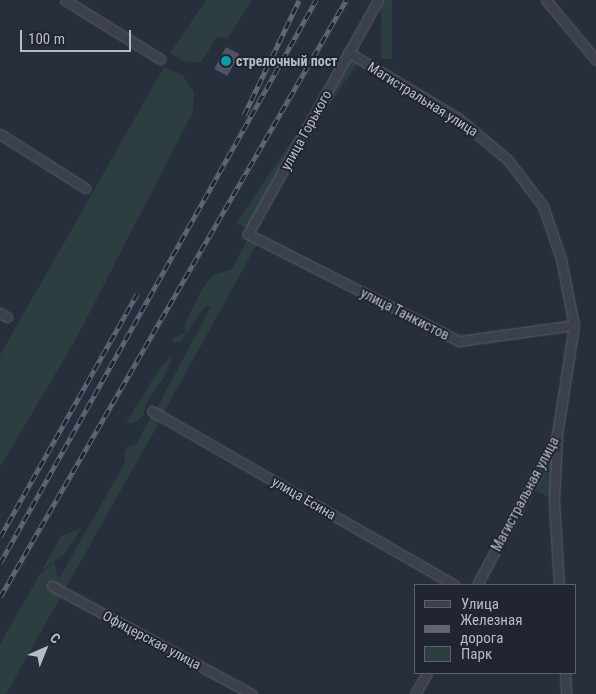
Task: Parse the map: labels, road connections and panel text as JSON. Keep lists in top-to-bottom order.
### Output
{
  "streets": {
    "street": [
      "Магистральная улица",
      "улица Горького",
      "улица Танкистов",
      "улица Есина",
      "Офицерская улица"
    ]
  },
  "crossings": [
    ["Магистральная улица", "улица Горького"],
    ["Магистральная улица", "улица Танкистов"],
    ["улица Горького", "улица Танкистов"]
  ],
  "places": ["стрелочный пост"],
  "legend": ["Улица", "Железная дорога", "Парк"],
  "scale_bar": "100 m",
  "north": "top right"
}
